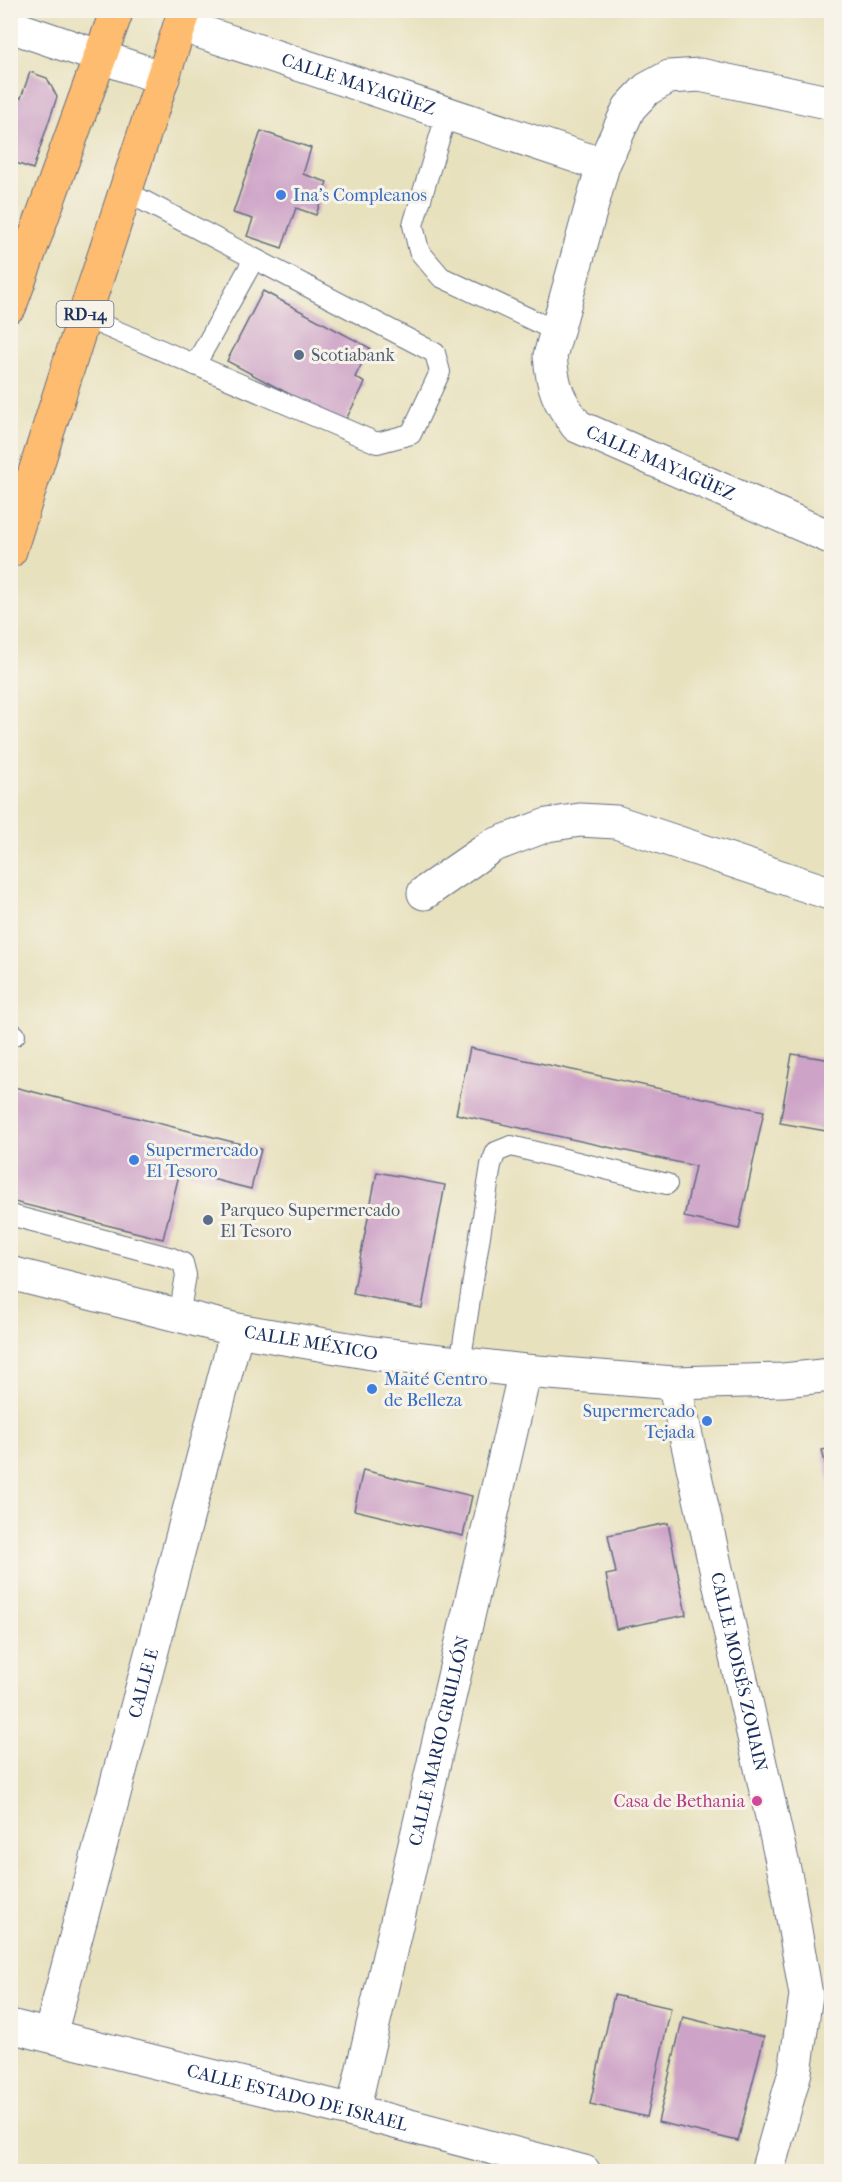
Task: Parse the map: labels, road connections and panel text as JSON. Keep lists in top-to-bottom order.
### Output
{
  "streets": {
    "main road": ["RD-14"],
    "street": [
      "CALLE MAYAGÜEZ",
      "CALLE MÉXICO",
      "CALLE MOISÉS ZOUAIN",
      "CALLE E",
      "CALLE MARIO GRULLÓN",
      "CALLE ESTADO DE ISRAEL"
    ]
  },
  "crossings": [
    ["CALLE MAYAGÜEZ", "RD-14"],
    ["CALLE MÉXICO", "CALLE MOISÉS ZOUAIN"],
    ["CALLE MÉXICO", "CALLE E"],
    ["CALLE MÉXICO", "CALLE MARIO GRULLÓN"],
    ["CALLE E", "CALLE ESTADO DE ISRAEL"],
    ["CALLE MARIO GRULLÓN", "CALLE ESTADO DE ISRAEL"]
  ],
  "places": [
    "Ina's Compleanos",
    "Scotiabank",
    "Supermercado El Tesoro",
    "Parqueo Supermercado El Tesoro",
    "Maité Centro de Belleza",
    "Supermercado Tejada",
    "Casa de Bethania"
  ]
}
